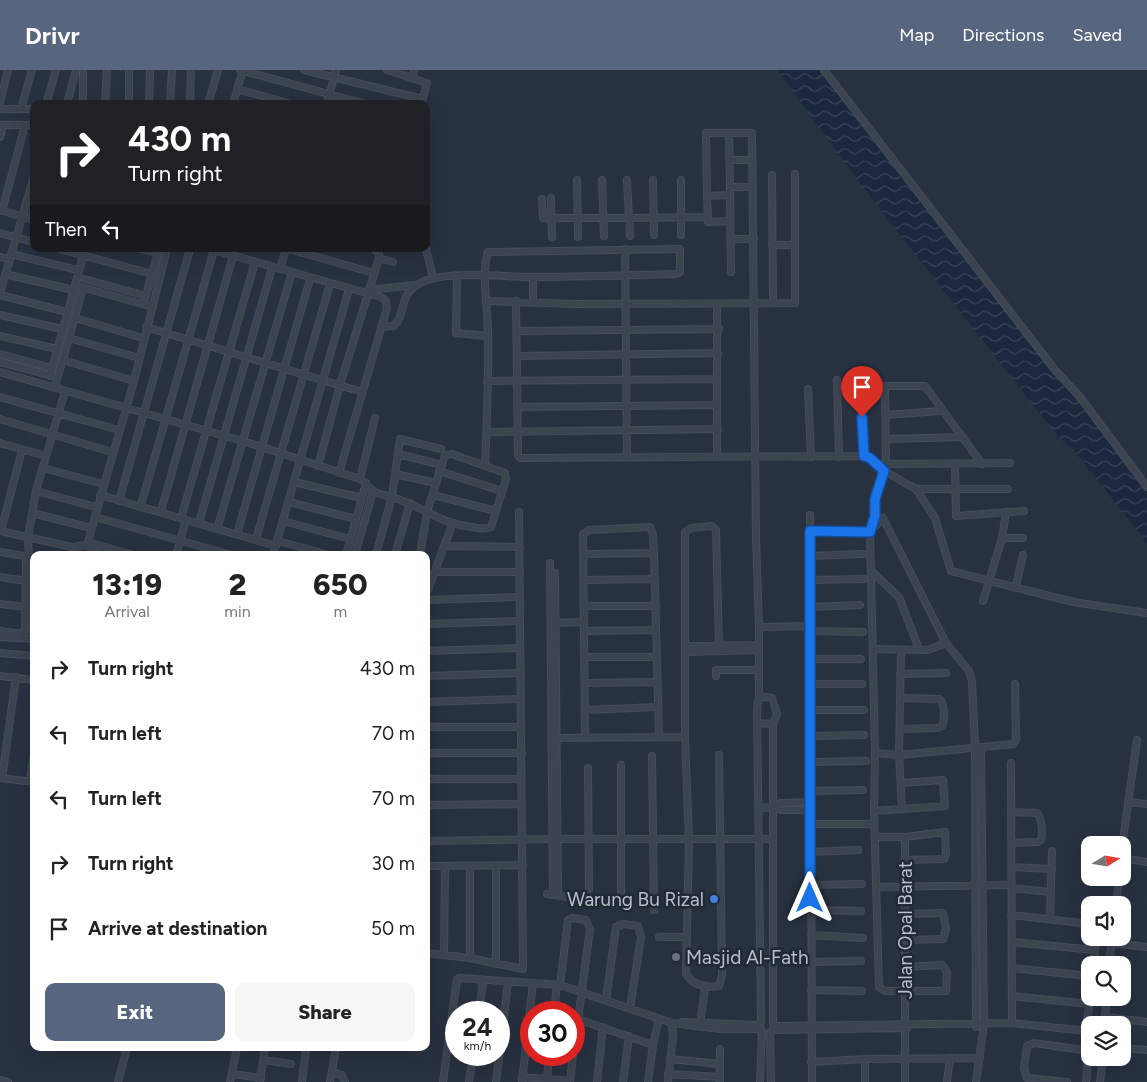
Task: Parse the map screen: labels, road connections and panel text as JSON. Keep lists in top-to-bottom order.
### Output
{
  "streets": {
    "street": ["Jalan Opal Barat"]
  },
  "places": ["Warung Bu Rizal", "Masjid Al-Fath"],
  "north": "right",
  "page": {
    "header": "Drivr",
    "nav": ["Map", "Directions", "Saved"],
    "turn": ["430 m", "Turn right"],
    "then": "Then",
    "eta": [
      "13:19",
      "Arrival",
      "2",
      "min",
      "650",
      "m"
    ],
    "list": [
      {
        "name": "Turn right",
        "value": "430 m"
      },
      {
        "name": "Turn left",
        "value": "70 m"
      },
      {
        "name": "Turn left",
        "value": "70 m"
      },
      {
        "name": "Turn right",
        "value": "30 m"
      },
      {
        "name": "Arrive at destination",
        "value": "50 m"
      }
    ],
    "buttons": ["Exit", "Share"],
    "speed": "24 km/h",
    "limit": "30"
  }
}
